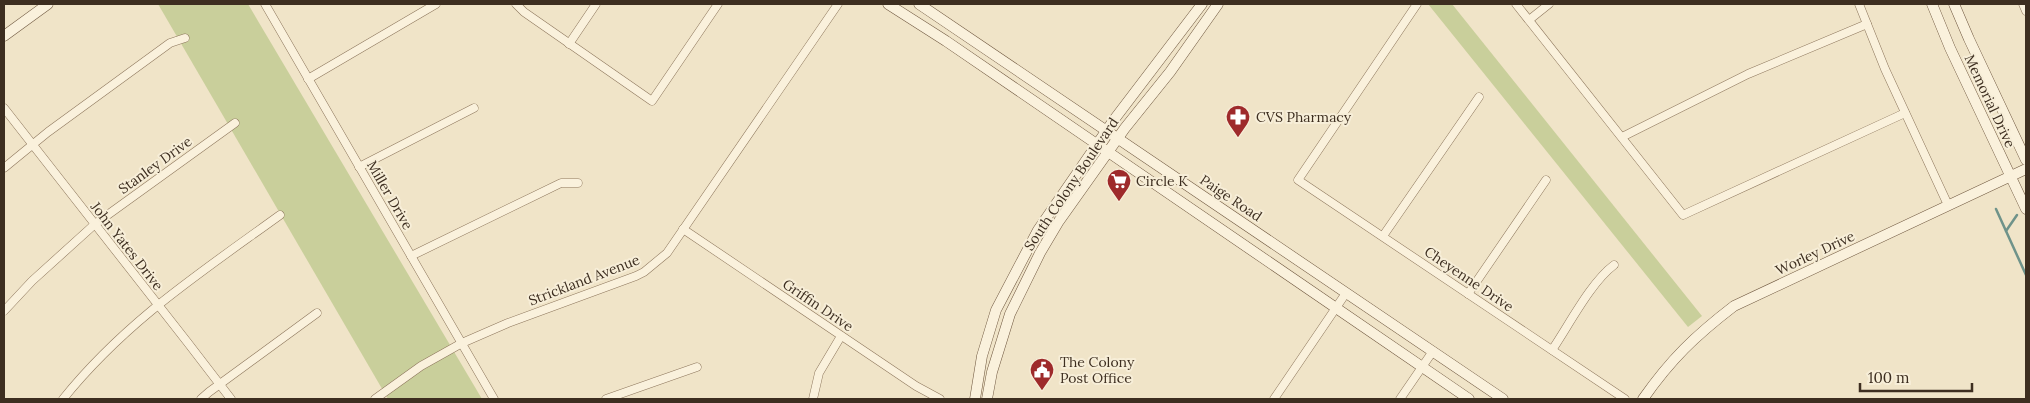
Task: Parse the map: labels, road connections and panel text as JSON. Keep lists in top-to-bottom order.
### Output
{
  "streets": {
    "main road": [
      "Memorial Drive",
      "South Colony Boulevard",
      "Paige Road",
      "Worley Drive"
    ],
    "street": [
      "Stanley Drive",
      "Miller Drive",
      "John Yates Drive",
      "Cheyenne Drive",
      "Strickland Avenue",
      "Griffin Drive"
    ]
  },
  "crossings": [
    ["Memorial Drive", "Worley Drive"],
    ["Stanley Drive", "John Yates Drive"],
    ["South Colony Boulevard", "Paige Road"],
    ["Miller Drive", "Strickland Avenue"],
    ["Strickland Avenue", "Griffin Drive"]
  ],
  "places": {
    "pharmacy": ["CVS Pharmacy"],
    "supermarket": ["Circle K"],
    "public building": ["The Colony Post Office"]
  },
  "scale_bar": "100 m"
}
